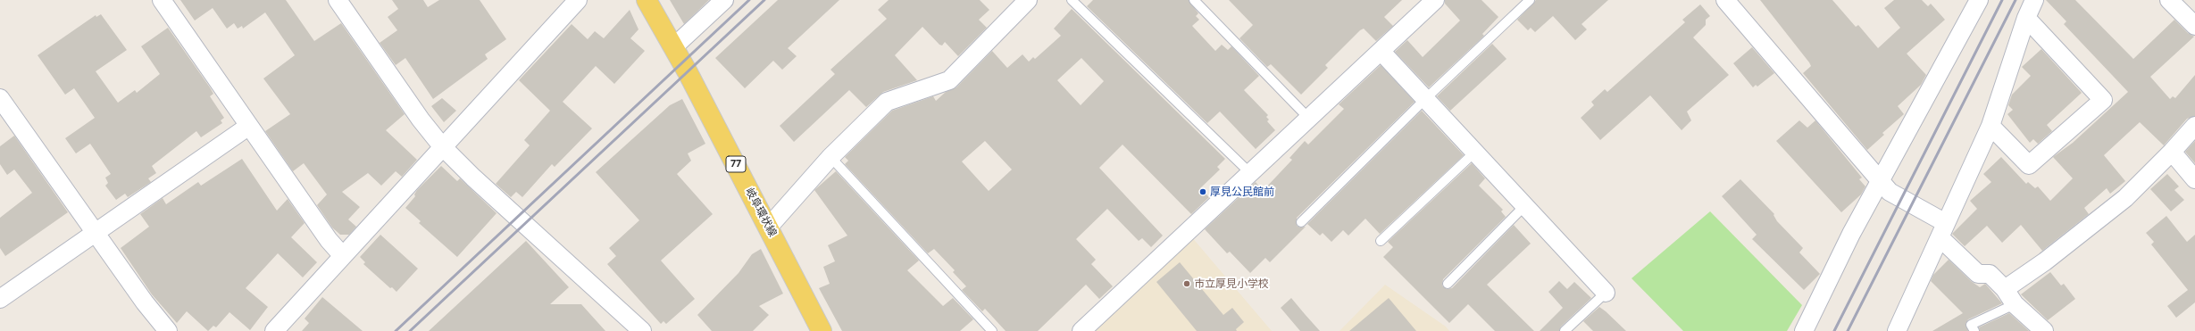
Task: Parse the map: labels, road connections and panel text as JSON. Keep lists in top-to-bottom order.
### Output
{
  "streets": {
    "main road": ["77", "岐阜環状線"]
  },
  "places": ["厚見公民館前", "市立厚見小学校"]
}
